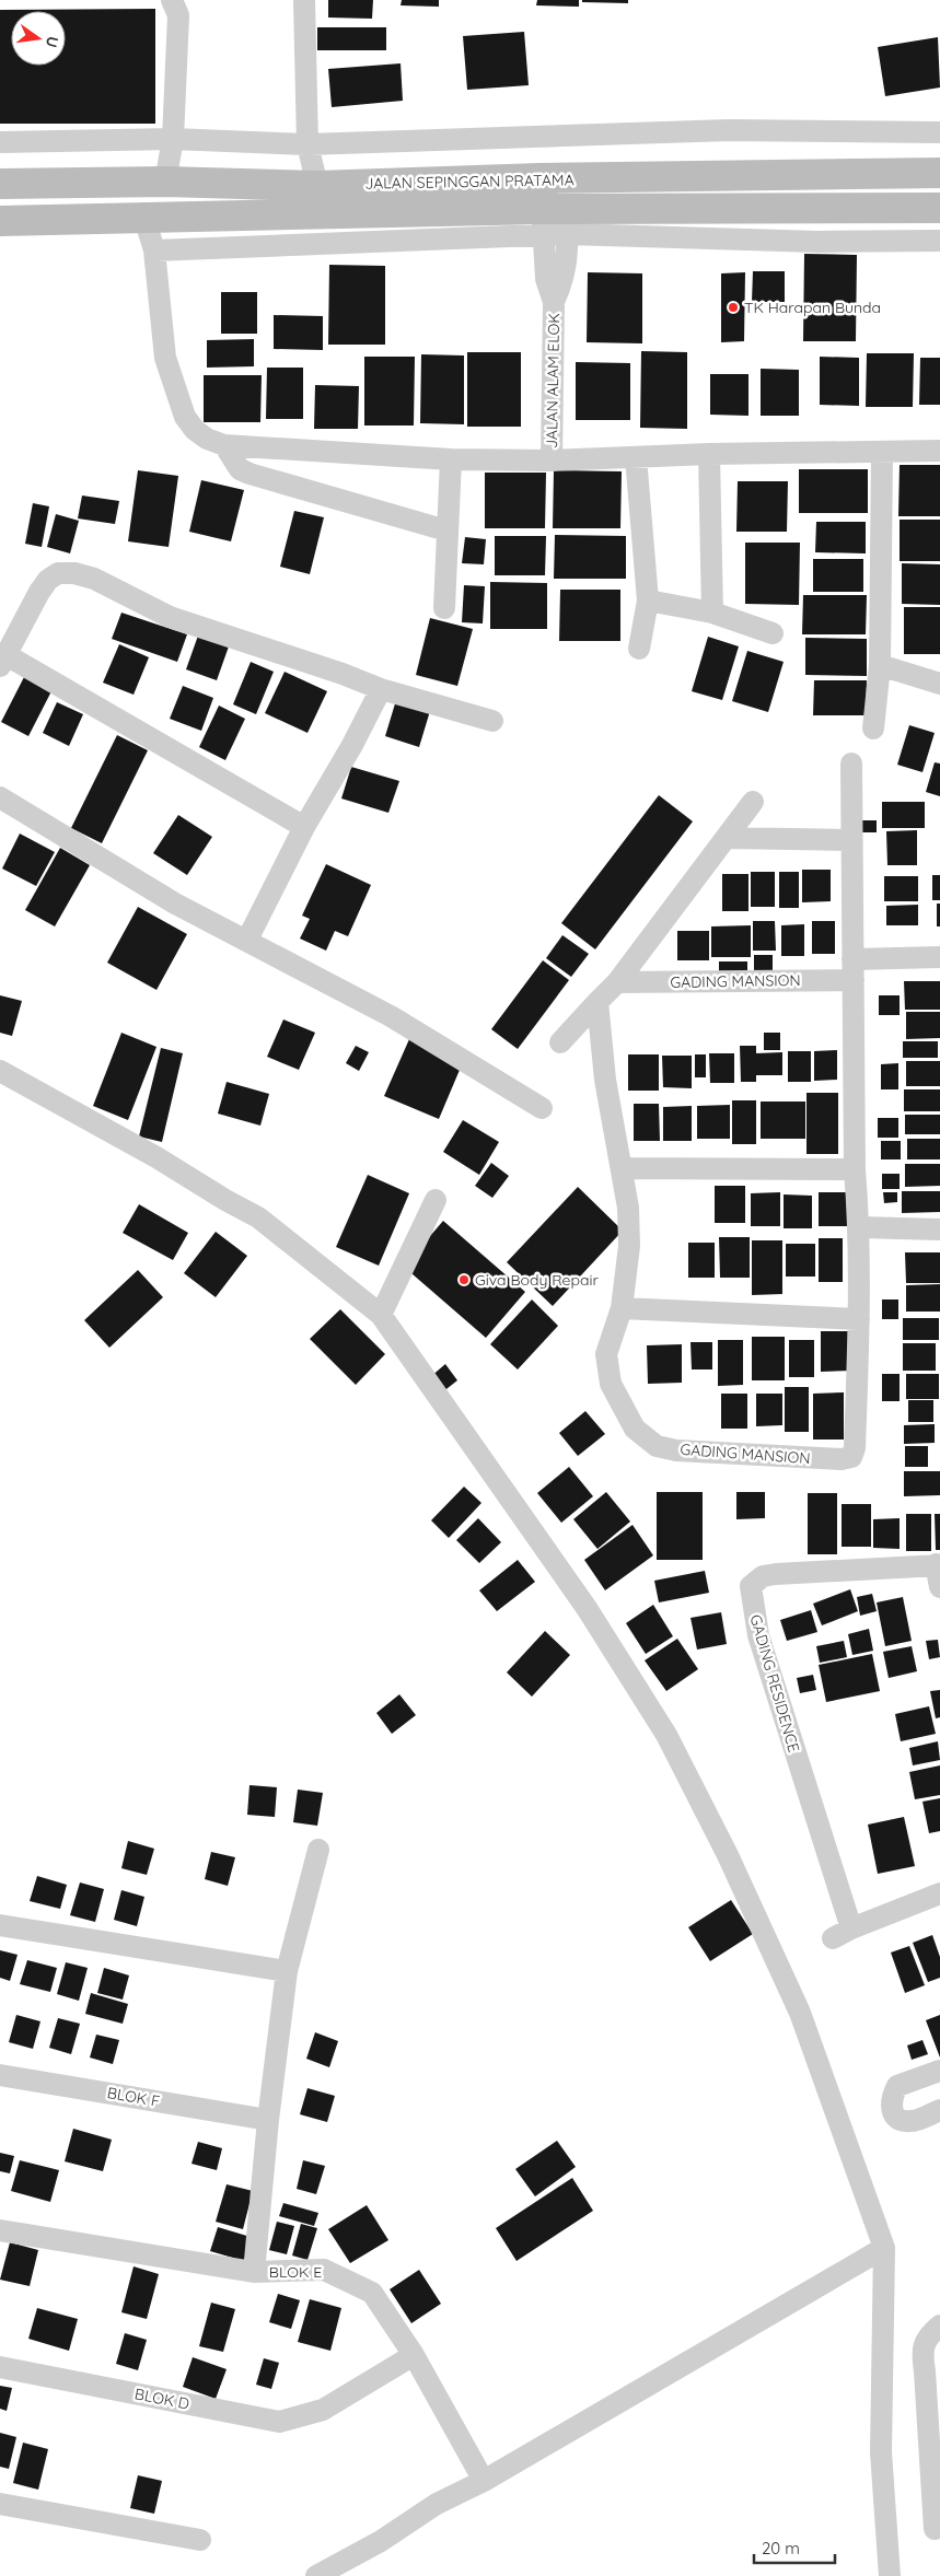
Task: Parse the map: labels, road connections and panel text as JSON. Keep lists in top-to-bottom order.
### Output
{
  "streets": {
    "street": [
      "JALAN SEPINGGAN PRATAMA",
      "JALAN ALAM ELOK",
      "GADING MANSION",
      "GADING RESIDENCE",
      "BLOK F",
      "BLOK E",
      "BLOK D"
    ]
  },
  "crossings": [
    ["JALAN SEPINGGAN PRATAMA", "JALAN ALAM ELOK"],
    ["BLOK E", "BLOK D"]
  ],
  "places": ["TK Harapan Bunda", "Giva Body Repair"],
  "scale_bar": "20 m",
  "north": "right"
}
